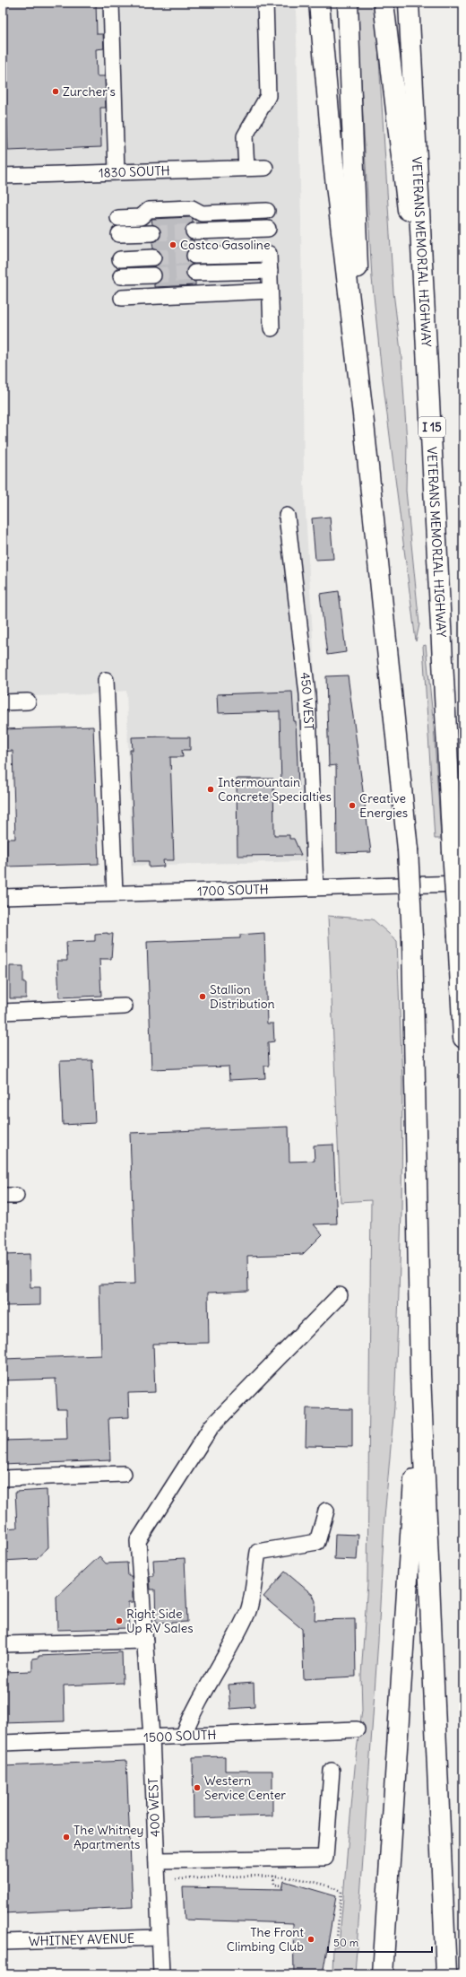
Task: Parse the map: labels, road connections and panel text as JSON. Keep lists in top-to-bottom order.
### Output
{
  "streets": {
    "highway": ["VETERANS MEMORIAL HIGHWAY", "I 15"],
    "street": [
      "1830 SOUTH",
      "450 WEST",
      "1700 SOUTH",
      "1500 SOUTH",
      "400 WEST",
      "WHITNEY AVENUE"
    ]
  },
  "crossings": [
    ["450 WEST", "1700 SOUTH"],
    ["1500 SOUTH", "400 WEST"],
    ["400 WEST", "WHITNEY AVENUE"]
  ],
  "places": [
    "Zurcher's",
    "Costco Gasoline",
    "Intermountain Concrete Specialties",
    "Creative Energies",
    "Stallion Distribution",
    "Right Side Up RV Sales",
    "Western Service Center",
    "The Whitney Apartments",
    "The Front Climbing Club"
  ],
  "scale_bar": "50 m"
}
